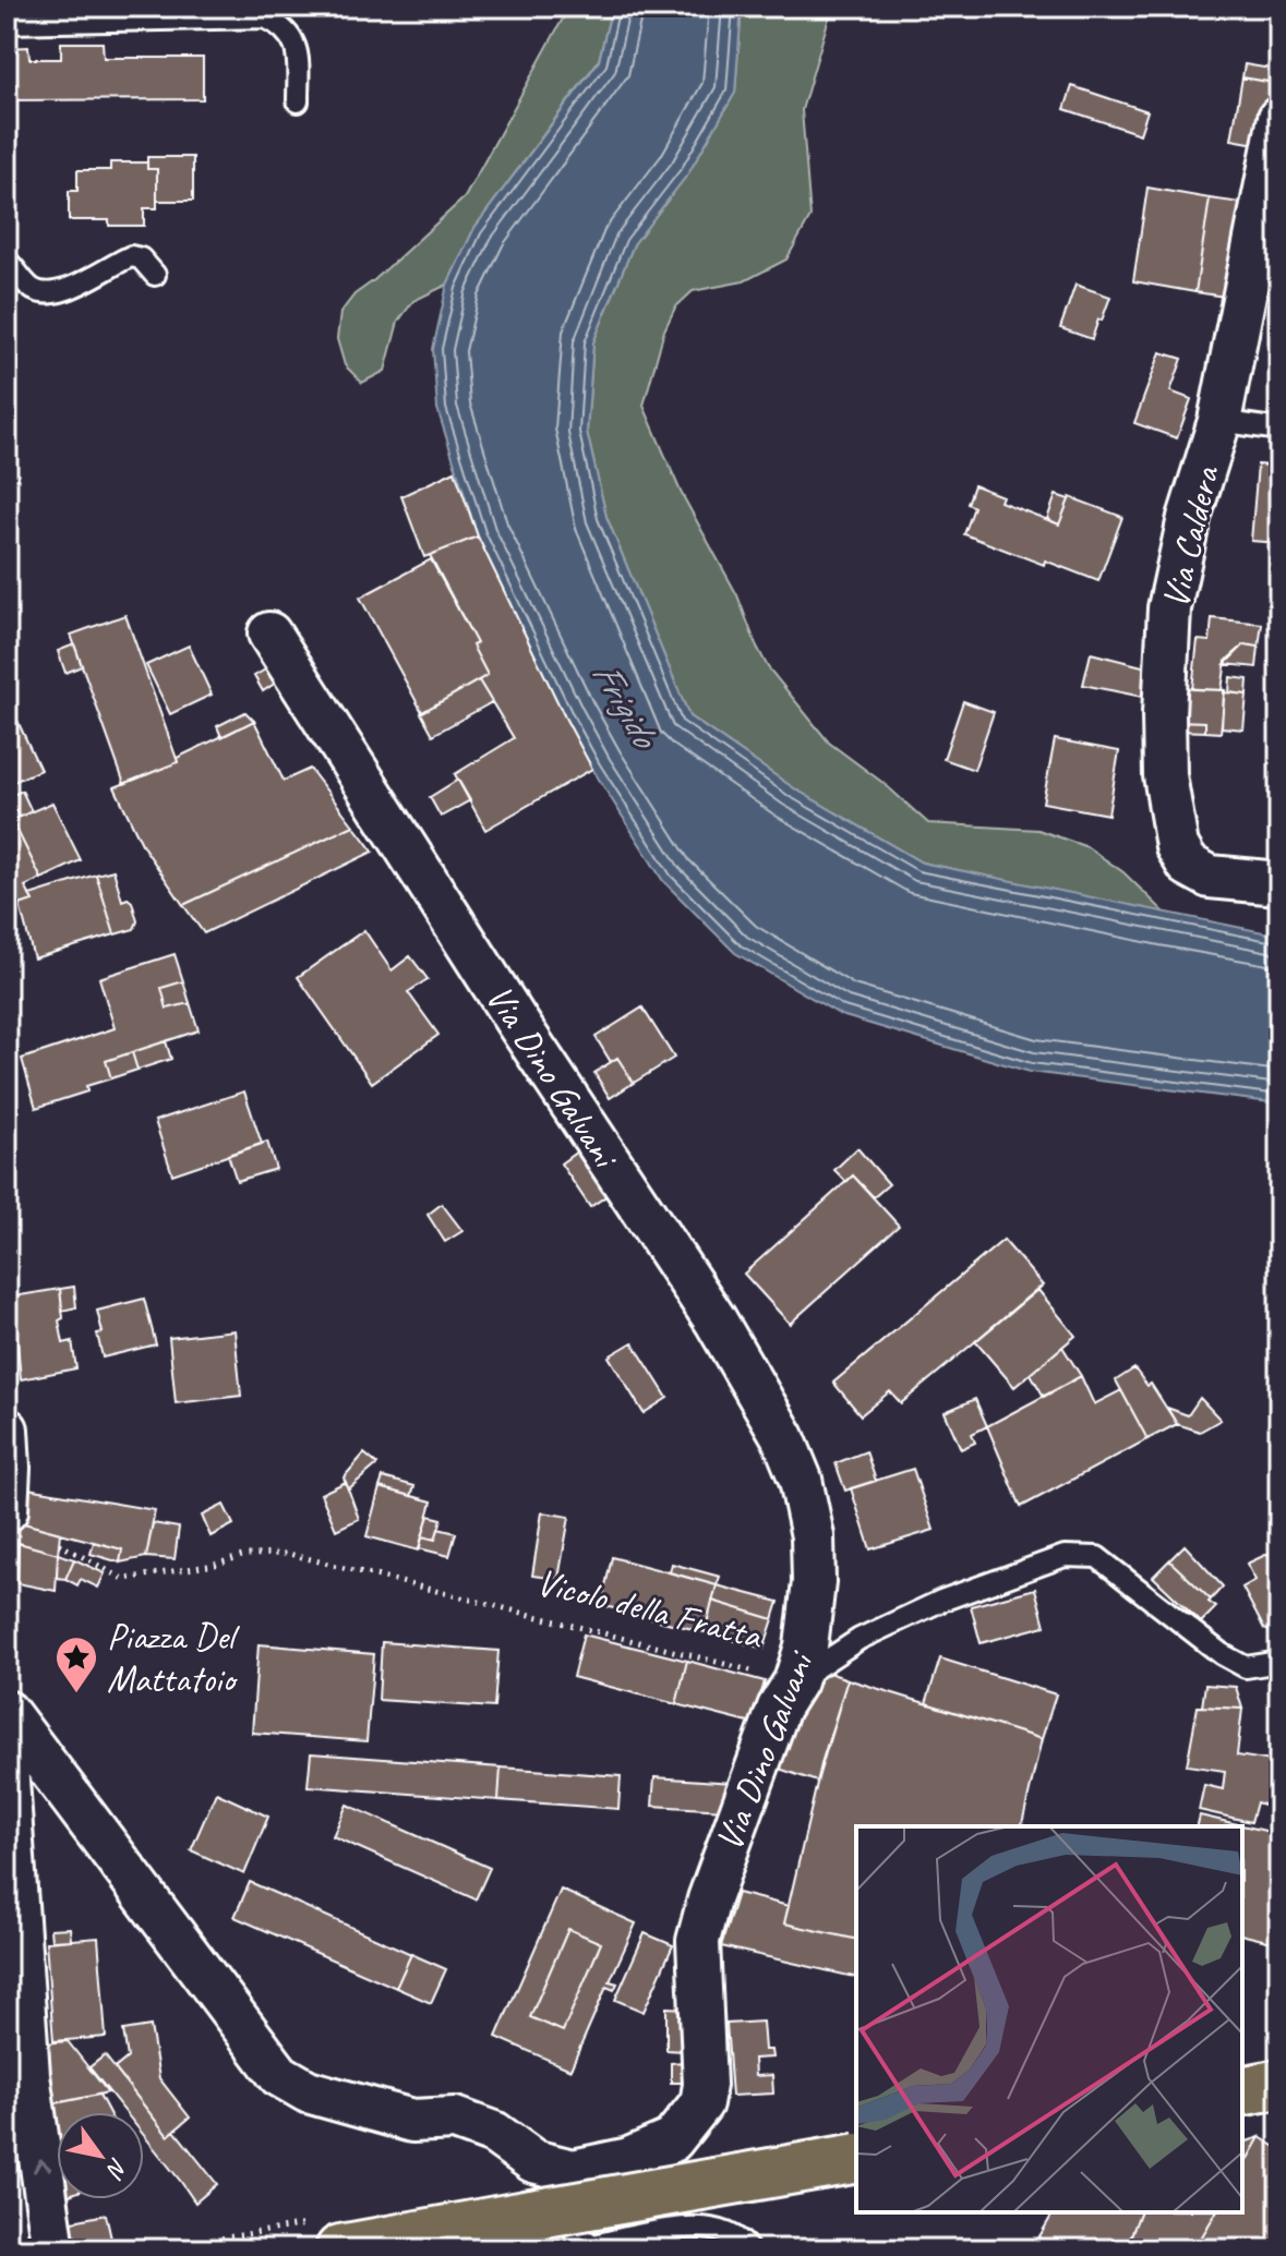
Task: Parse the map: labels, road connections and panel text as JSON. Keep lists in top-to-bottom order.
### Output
{
  "streets": {
    "street": ["Via Caldera", "Via Dino Galvani"],
    "lane": ["Vicolo della Fratta"]
  },
  "crossings": [
    ["Via Dino Galvani", "Vicolo della Fratta"]
  ],
  "water": ["Frigido"],
  "places": {
    "place": ["Piazza Del Mattatoio"]
  },
  "north": "bottom right"
}
